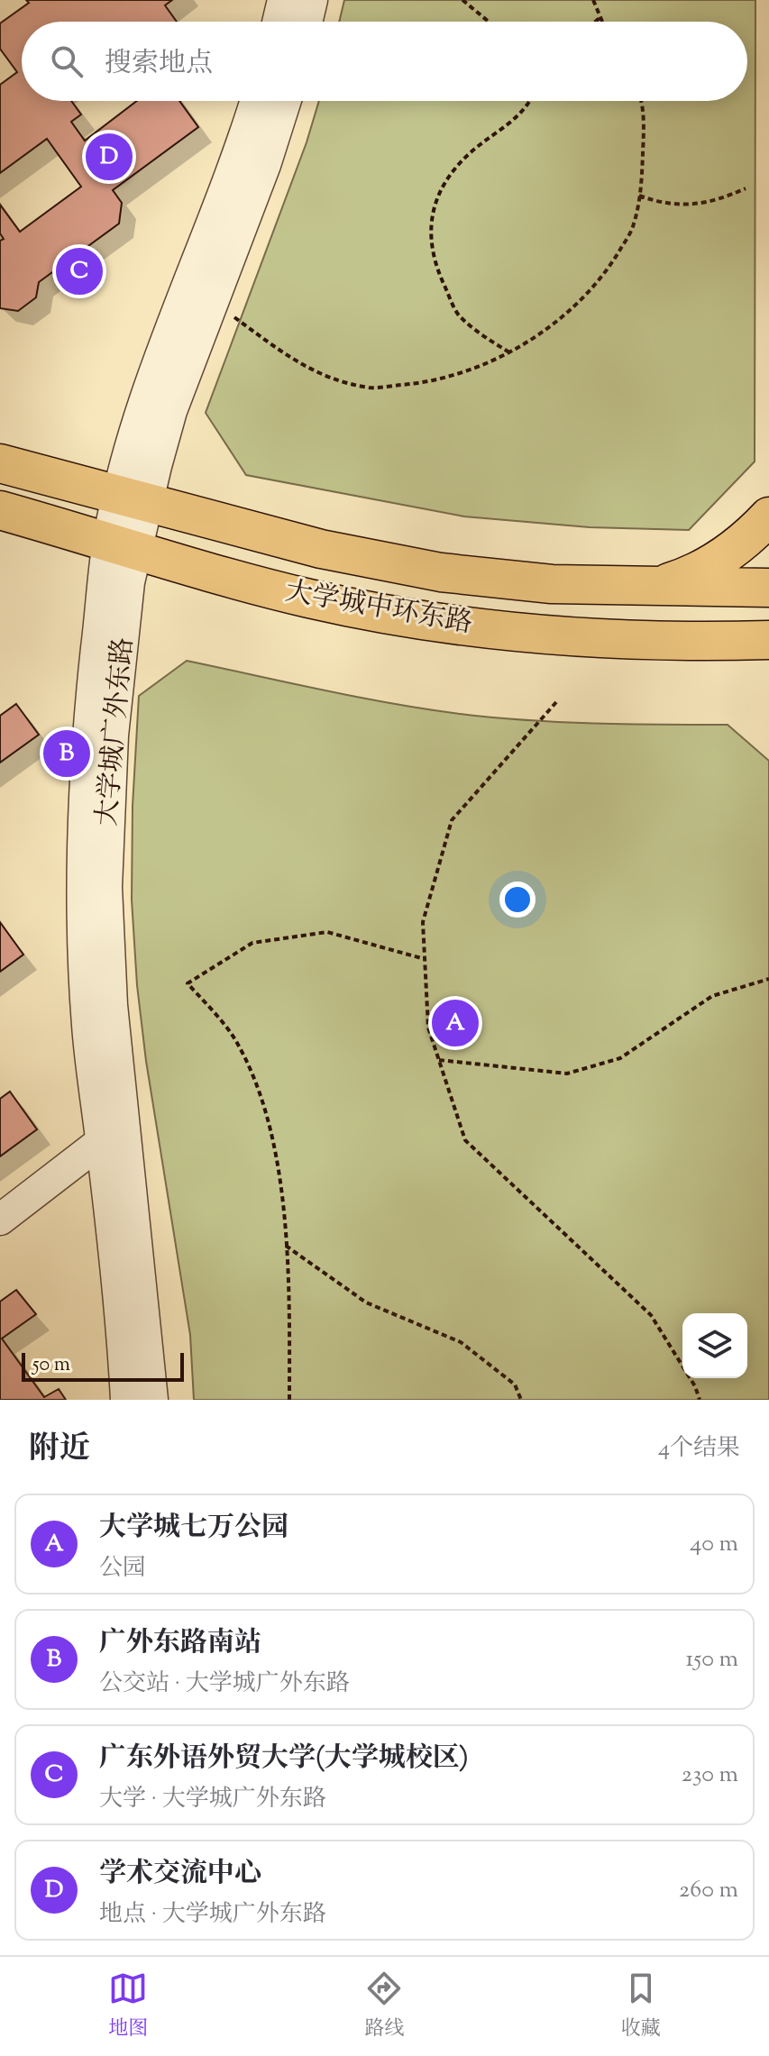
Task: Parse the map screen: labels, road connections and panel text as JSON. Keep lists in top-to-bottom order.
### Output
{
  "streets": {
    "main road": ["大学城中环东路"],
    "street": ["大学城广外东路"]
  },
  "crossings": [
    ["大学城中环东路", "大学城广外东路"]
  ],
  "scale_bar": "50 m",
  "page": {
    "search": "搜索地点",
    "pins": [
      "D",
      "C",
      "B",
      "A"
    ],
    "scale": "50 m",
    "heading": ["附近", "4个结果"],
    "list": [
      {
        "mark": "A",
        "name": "大学城七万公园",
        "note": "公园",
        "value": "40 m"
      },
      {
        "mark": "B",
        "name": "广外东路南站",
        "note": "公交站 · 大学城广外东路",
        "value": "150 m"
      },
      {
        "mark": "C",
        "name": "广东外语外贸大学(大学城校区)",
        "note": "大学 · 大学城广外东路",
        "value": "230 m"
      },
      {
        "mark": "D",
        "name": "学术交流中心",
        "note": "地点 · 大学城广外东路",
        "value": "260 m"
      }
    ],
    "nav": ["地图", "路线", "收藏"]
  }
}
